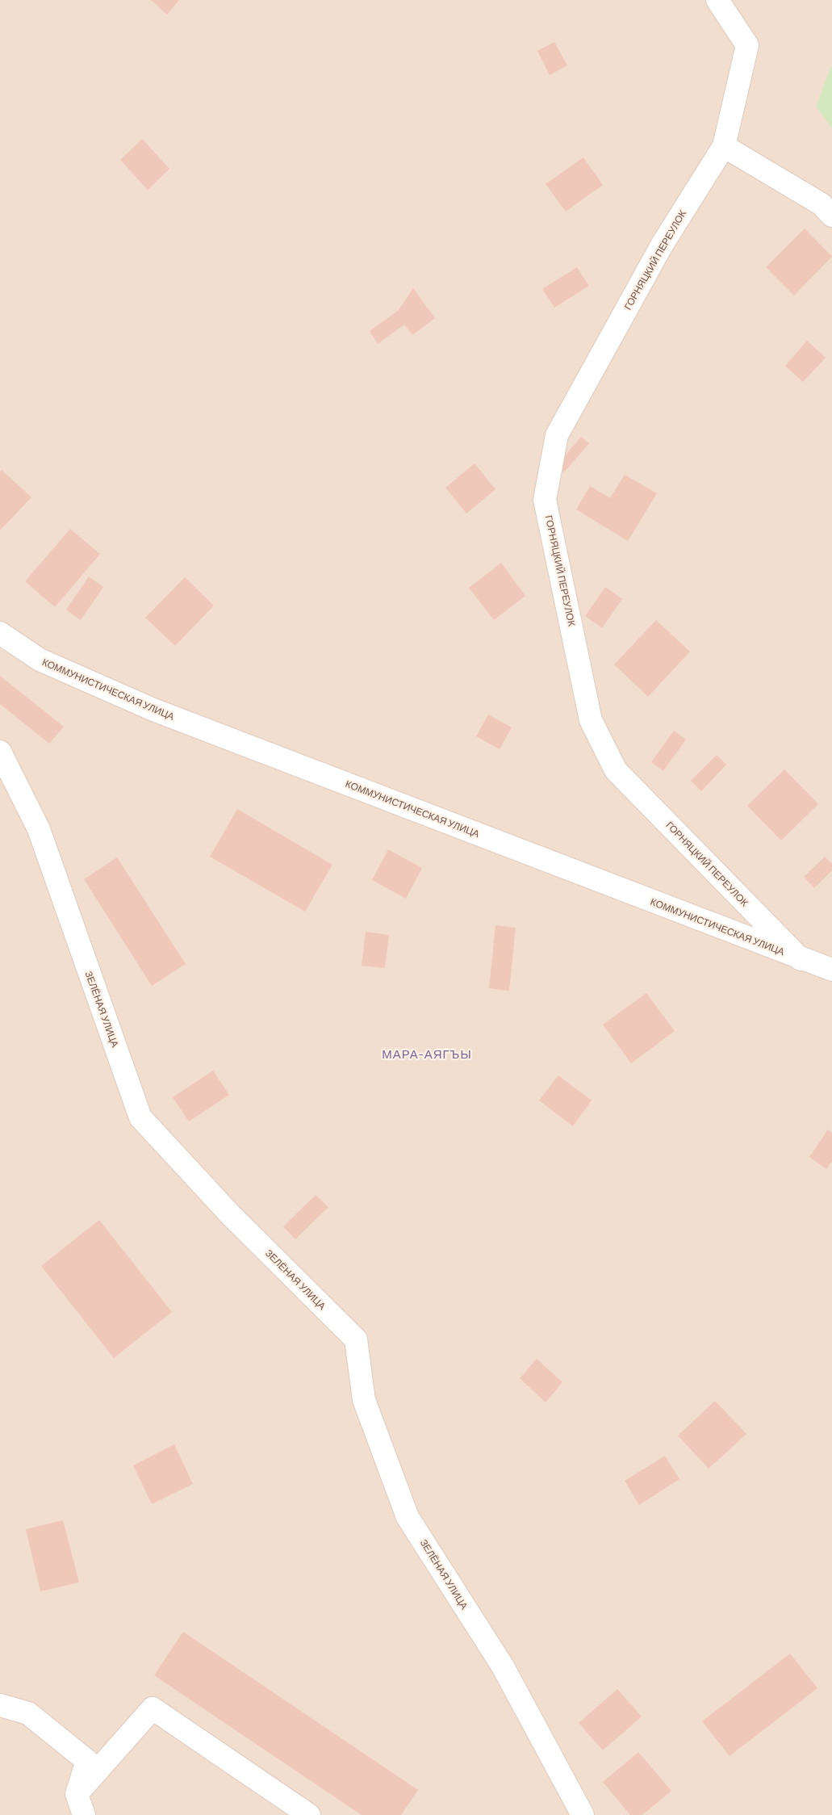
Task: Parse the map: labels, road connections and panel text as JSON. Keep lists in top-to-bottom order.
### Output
{
  "streets": {
    "street": ["ГОРНЯЦКИЙ ПЕРЕУЛОК", "КОММУНИСТИЧЕСКАЯ УЛИЦА", "ЗЕЛЁНАЯ УЛИЦА"]
  },
  "crossings": [
    ["ГОРНЯЦКИЙ ПЕРЕУЛОК", "КОММУНИСТИЧЕСКАЯ УЛИЦА"]
  ],
  "districts": ["МАРА-АЯГЪЫ"]
}
